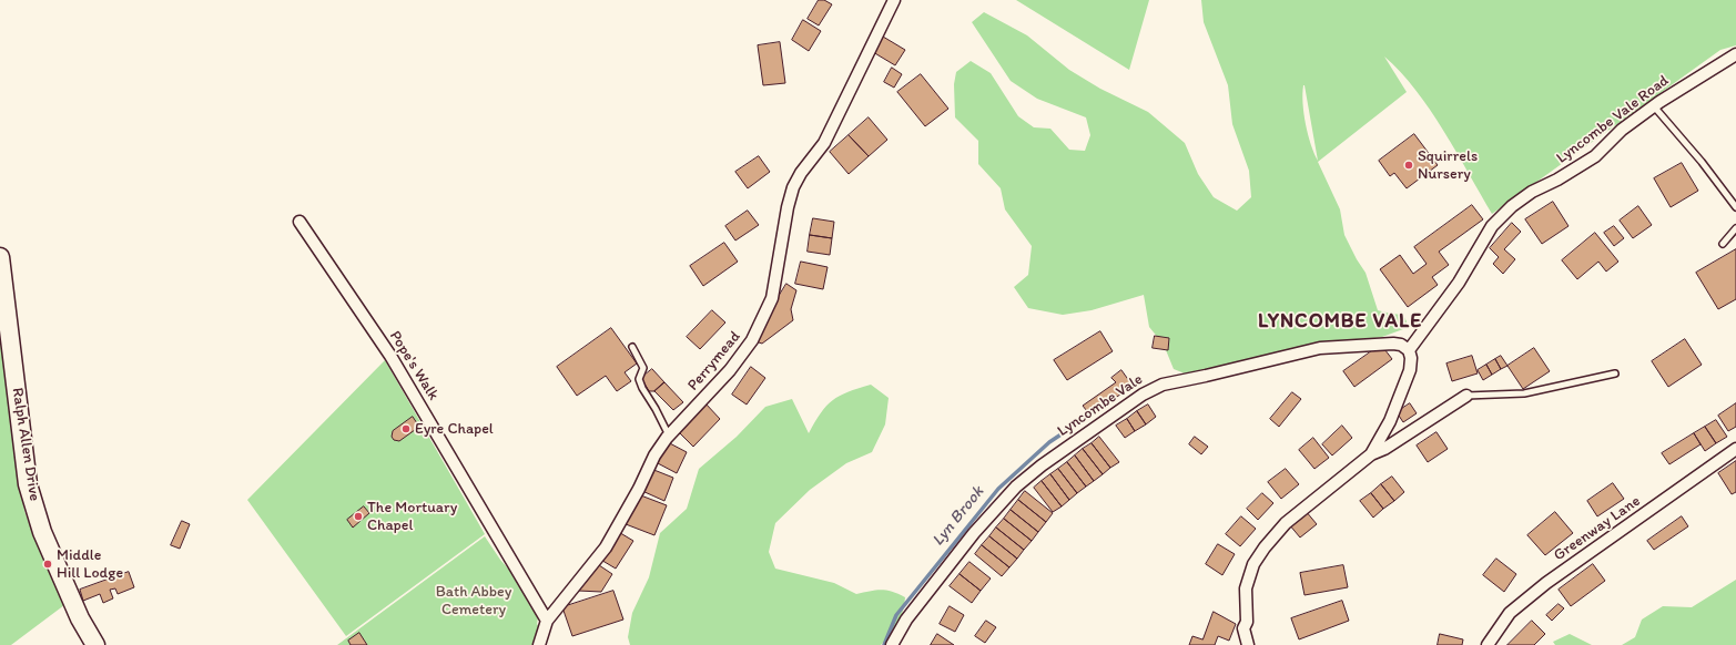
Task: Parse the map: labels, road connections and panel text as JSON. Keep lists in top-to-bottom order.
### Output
{
  "streets": {
    "main road": ["Ralph Allen Drive"],
    "street": [
      "Lyncombe Vale Road",
      "Perrymead",
      "Pope's Walk",
      "Lyncombe Vale",
      "Greenway Lane"
    ]
  },
  "crossings": [
    ["Lyncombe Vale Road", "Lyncombe Vale"],
    ["Perrymead", "Pope's Walk"]
  ],
  "districts": ["LYNCOMBE VALE"],
  "water": ["Lyn Brook"],
  "parks": ["Bath Abbey Cemetery"],
  "places": [
    "Squirrels Nursery",
    "Eyre Chapel",
    "The Mortuary Chapel",
    "Middle Hill Lodge"
  ]
}
